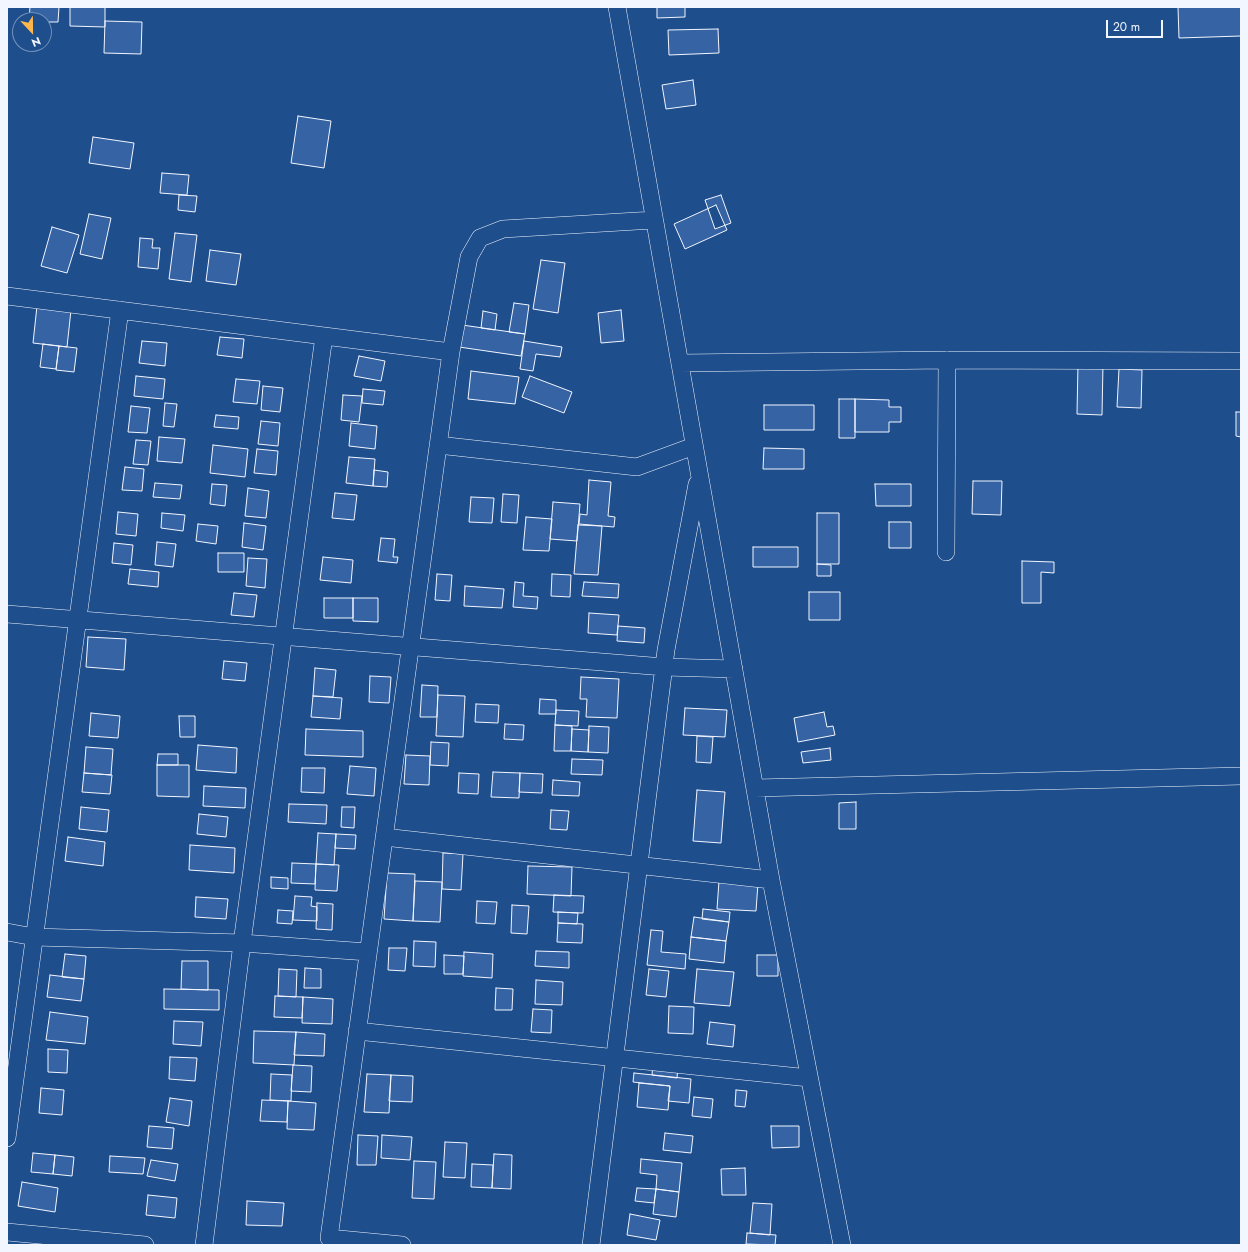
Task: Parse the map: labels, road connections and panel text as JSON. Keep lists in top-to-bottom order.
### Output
{
  "scale_bar": "20 m",
  "north": "bottom"
}
